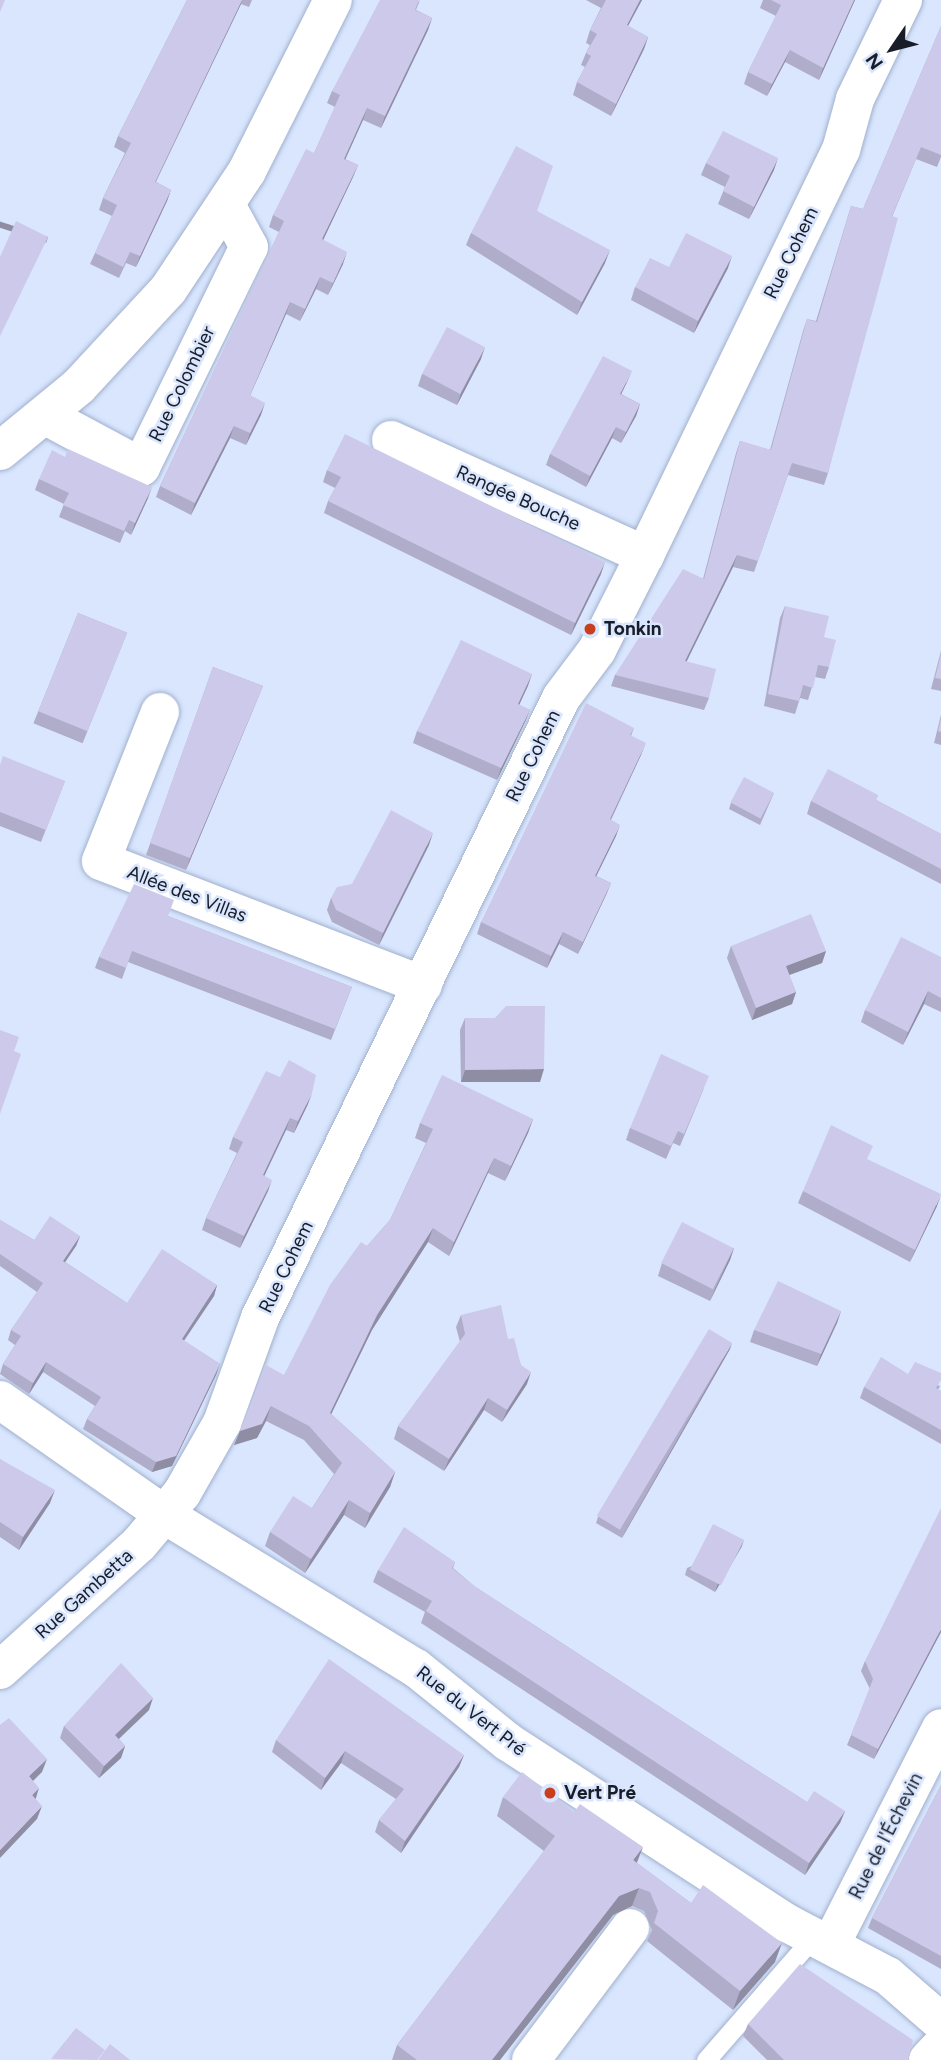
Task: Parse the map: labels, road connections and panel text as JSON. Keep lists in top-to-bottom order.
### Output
{
  "streets": {
    "street": [
      "Rue Cohem",
      "Rue Colombier",
      "Rangée Bouche",
      "Allée des Villas",
      "Rue Gambetta",
      "Rue du Vert Pré",
      "Rue de l'Échevin"
    ]
  },
  "crossings": [
    ["Rue Cohem", "Rangée Bouche"],
    ["Rue Cohem", "Allée des Villas"],
    ["Rue Cohem", "Rue Gambetta"],
    ["Rue Cohem", "Rue du Vert Pré"],
    ["Rue Gambetta", "Rue du Vert Pré"],
    ["Rue du Vert Pré", "Rue de l'Échevin"]
  ],
  "places": ["Tonkin", "Vert Pré"],
  "north": "bottom left"
}
